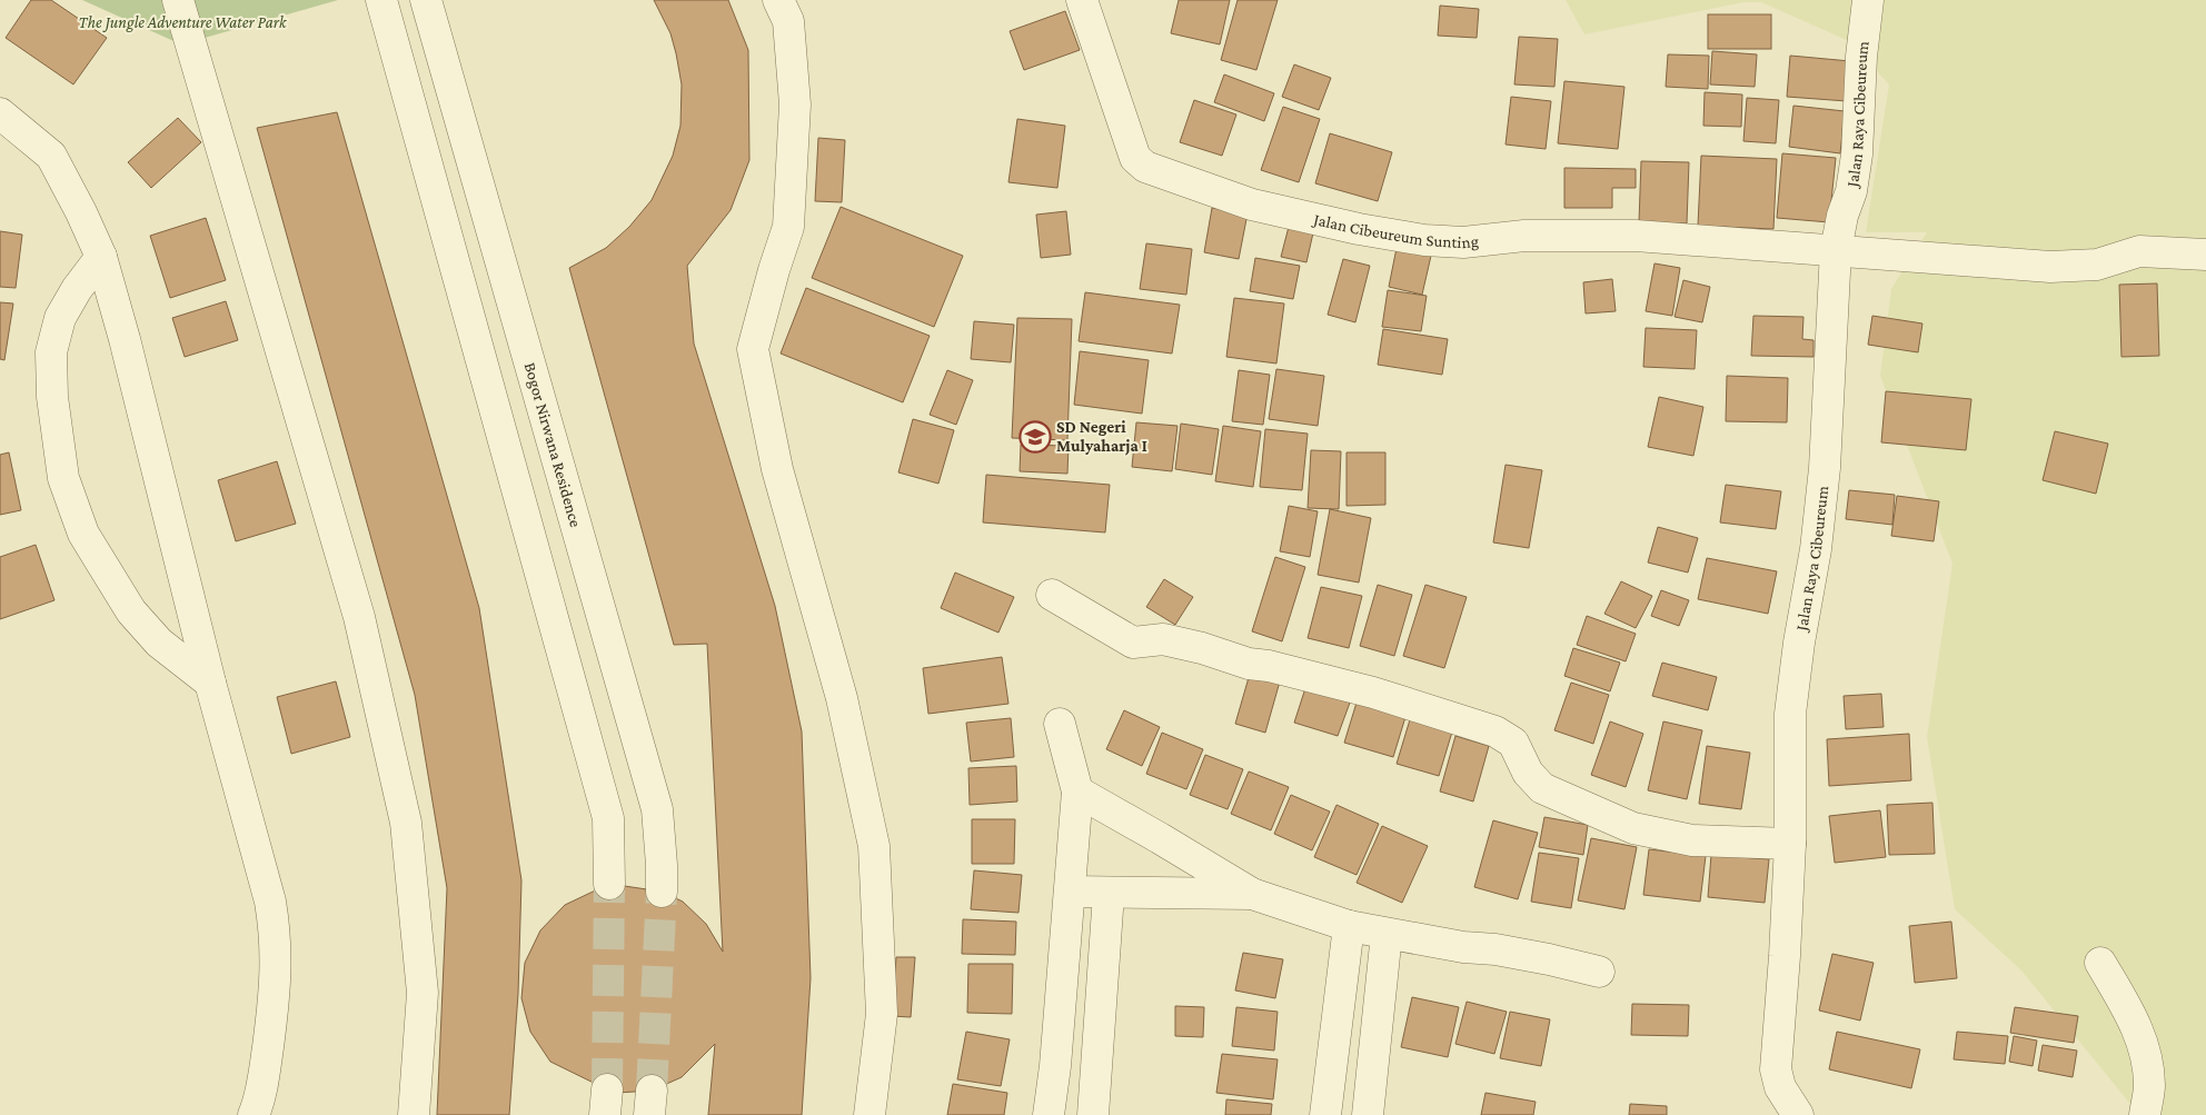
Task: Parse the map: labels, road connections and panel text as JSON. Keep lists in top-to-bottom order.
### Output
{
  "streets": {
    "street": ["Jalan Raya Cibeureum", "Jalan Cibeureum Sunting", "Bogor Nirwana Residence"]
  },
  "crossings": [
    ["Jalan Raya Cibeureum", "Jalan Cibeureum Sunting"]
  ],
  "parks": ["The Jungle Adventure Water Park"],
  "places": {
    "school or university": ["SD Negeri Mulyaharja I"]
  }
}
